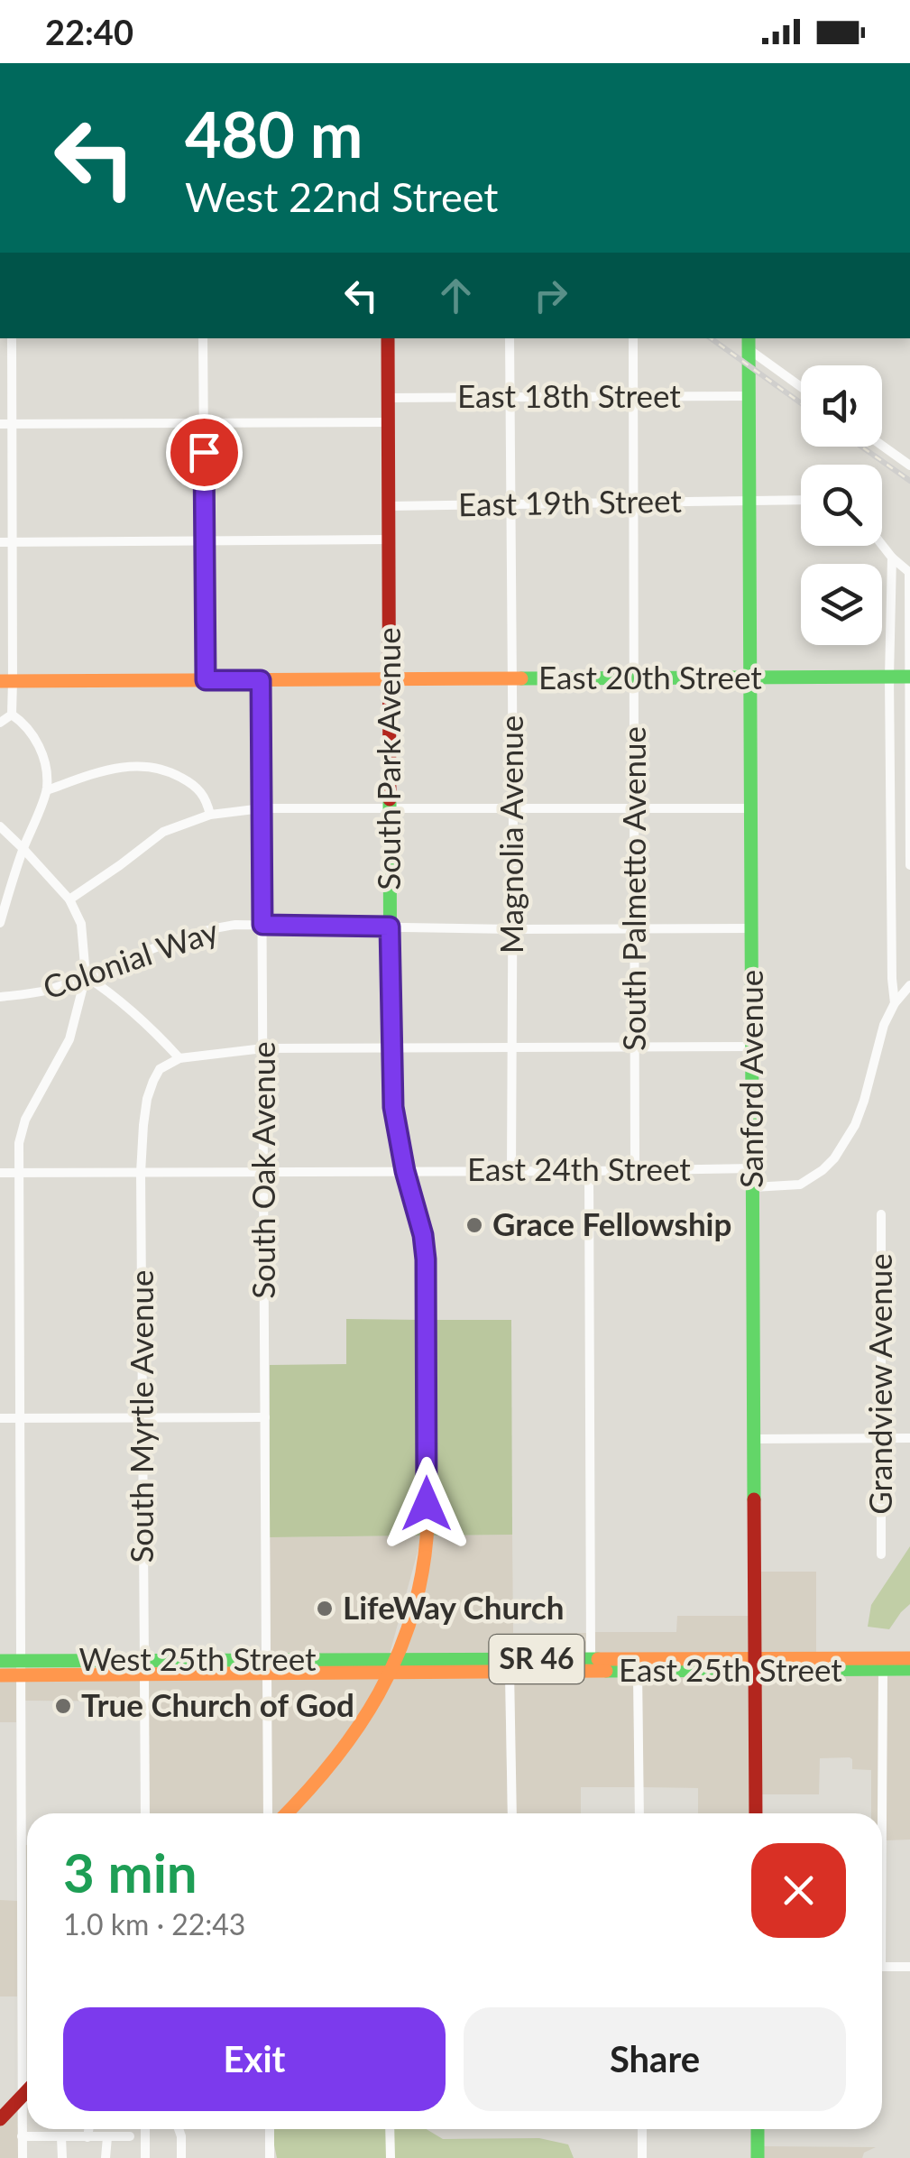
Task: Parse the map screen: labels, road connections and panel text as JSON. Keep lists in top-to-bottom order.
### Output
{
  "streets": {
    "main road": [
      "East 20th Street",
      "South Park Avenue",
      "Sanford Avenue",
      "SR 46",
      "West 25th Street",
      "East 25th Street"
    ],
    "street": [
      "East 18th Street",
      "East 19th Street",
      "Magnolia Avenue",
      "South Palmetto Avenue",
      "Colonial Way",
      "South Oak Avenue",
      "East 24th Street",
      "Grandview Avenue",
      "South Myrtle Avenue"
    ]
  },
  "crossings": [
    ["East 18th Street", "South Park Avenue"],
    ["East 18th Street", "Magnolia Avenue"],
    ["East 18th Street", "South Palmetto Avenue"],
    ["East 18th Street", "Sanford Avenue"],
    ["East 19th Street", "South Park Avenue"],
    ["East 19th Street", "Magnolia Avenue"],
    ["East 19th Street", "South Palmetto Avenue"],
    ["East 19th Street", "Sanford Avenue"],
    ["East 20th Street", "South Park Avenue"],
    ["East 20th Street", "Magnolia Avenue"],
    ["East 20th Street", "South Palmetto Avenue"],
    ["East 20th Street", "Sanford Avenue"],
    ["East 20th Street", "South Oak Avenue"],
    ["South Park Avenue", "Colonial Way"],
    ["South Park Avenue", "East 24th Street"],
    ["South Park Avenue", "West 25th Street"],
    ["South Park Avenue", "East 25th Street"],
    ["Magnolia Avenue", "Colonial Way"],
    ["Magnolia Avenue", "East 24th Street"],
    ["South Palmetto Avenue", "Colonial Way"],
    ["South Palmetto Avenue", "East 24th Street"],
    ["Colonial Way", "Sanford Avenue"],
    ["Colonial Way", "South Oak Avenue"],
    ["Sanford Avenue", "East 24th Street"],
    ["Sanford Avenue", "East 25th Street"],
    ["South Oak Avenue", "East 24th Street"],
    ["South Oak Avenue", "West 25th Street"],
    ["East 24th Street", "South Myrtle Avenue"],
    ["South Myrtle Avenue", "West 25th Street"],
    ["West 25th Street", "East 25th Street"]
  ],
  "places": ["Grace Fellowship", "LifeWay Church", "True Church of God"],
  "page": {
    "status": "22:40",
    "turn": ["480 m", "West 22nd Street"],
    "heading": ["3 min", "1.0 km · 22:43"],
    "buttons": ["Exit", "Share"]
  }
}
